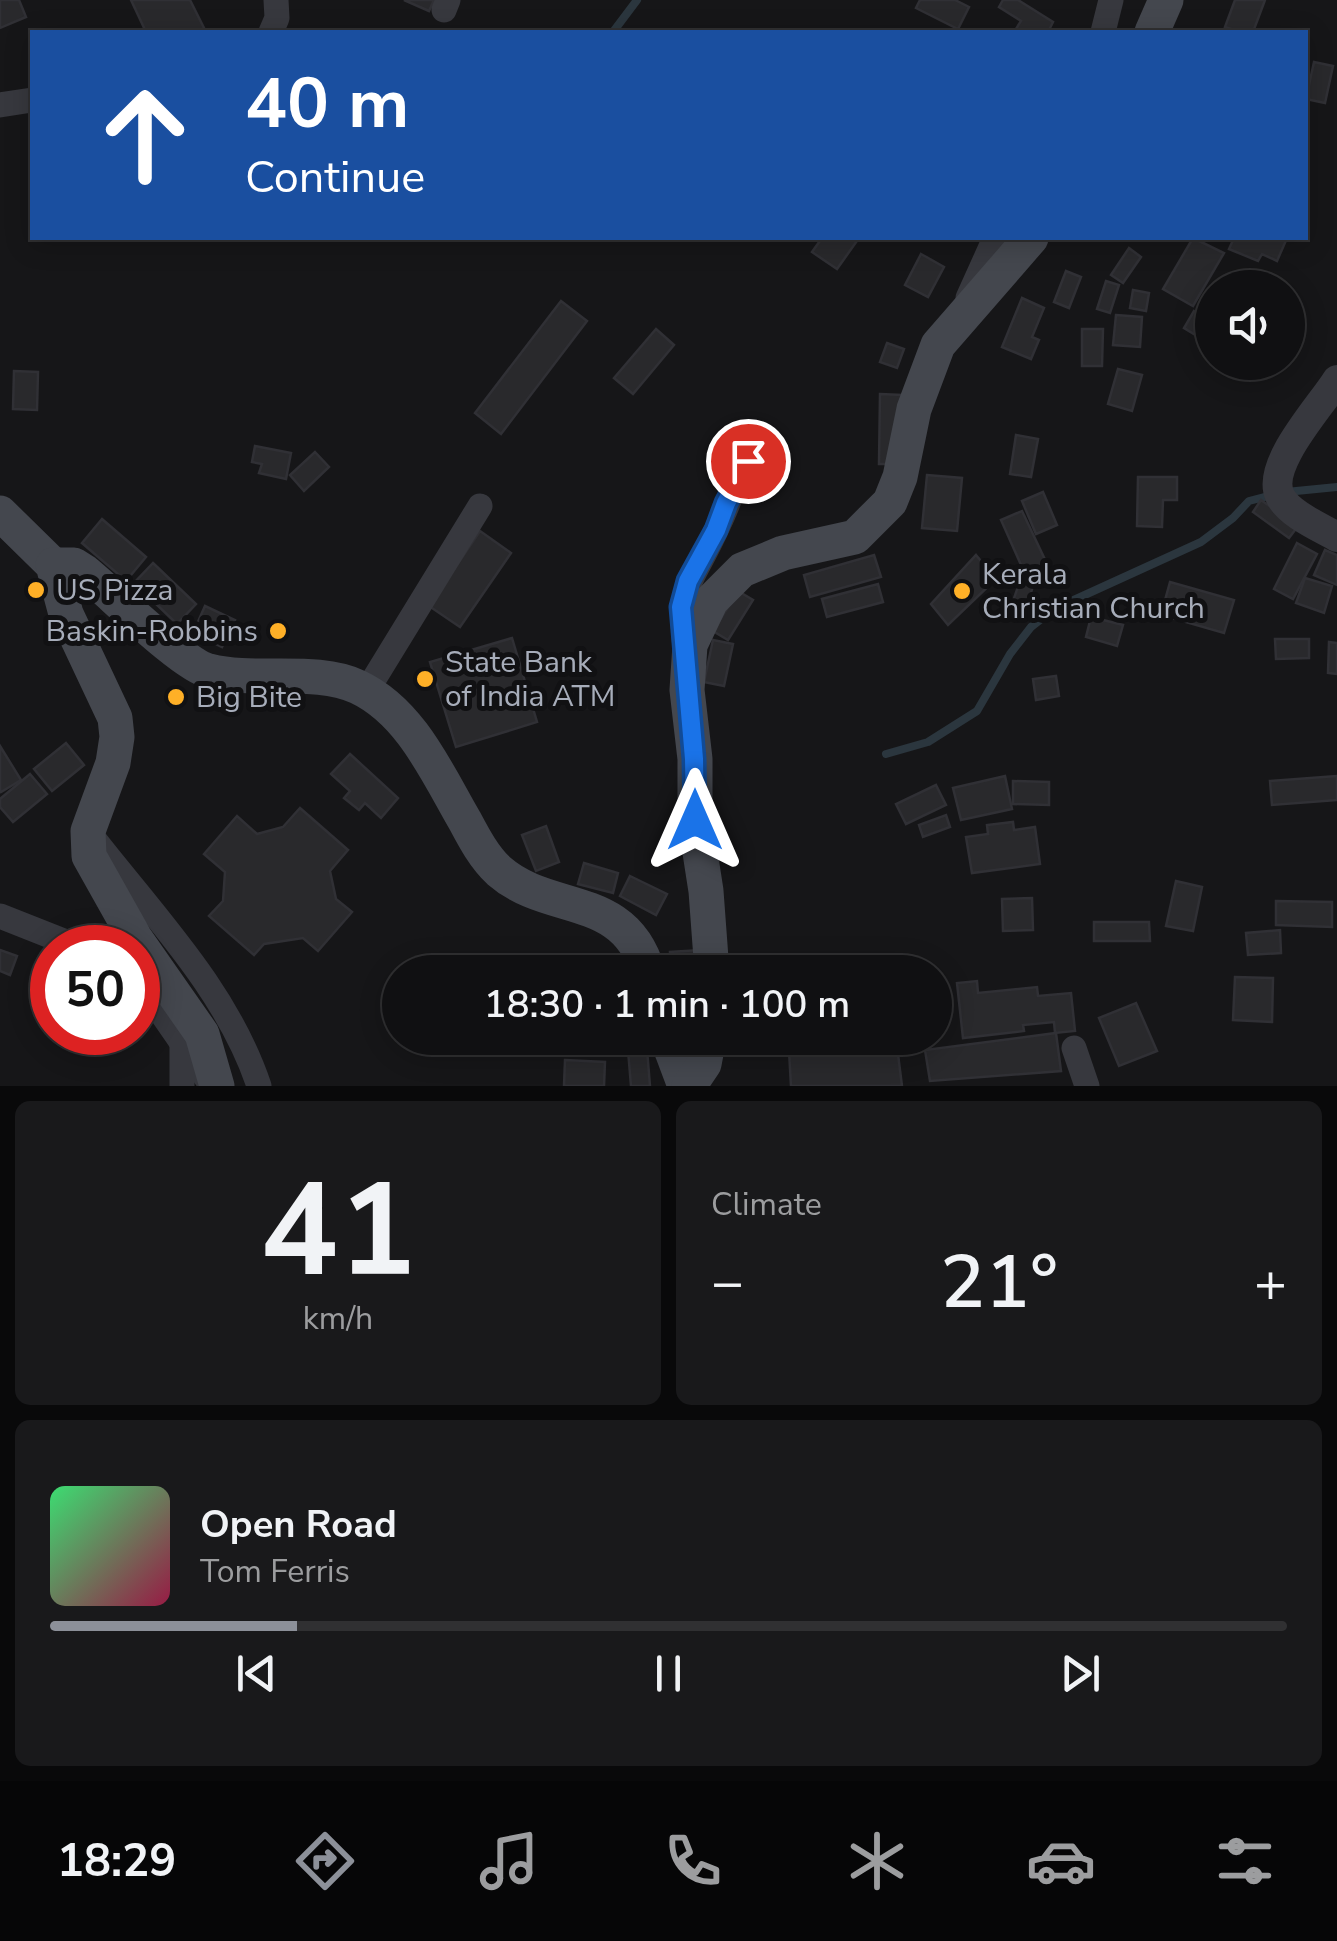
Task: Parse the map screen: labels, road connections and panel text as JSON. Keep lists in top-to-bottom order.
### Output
{
  "places": [
    "US Pizza",
    "Kerala Christian Church",
    "Baskin-Robbins",
    "State Bank of India ATM",
    "Big Bite"
  ],
  "page": {
    "turn": ["40 m", "Continue"],
    "limit": "50",
    "trip": "18:30 · 1 min · 100 m",
    "tile": [
      ["41", "km/h"],
      "Climate"
    ],
    "heat": ["−", "21°", "+"],
    "song": ["Open Road", "Tom Ferris"],
    "tabs": "18:29"
  }
}
